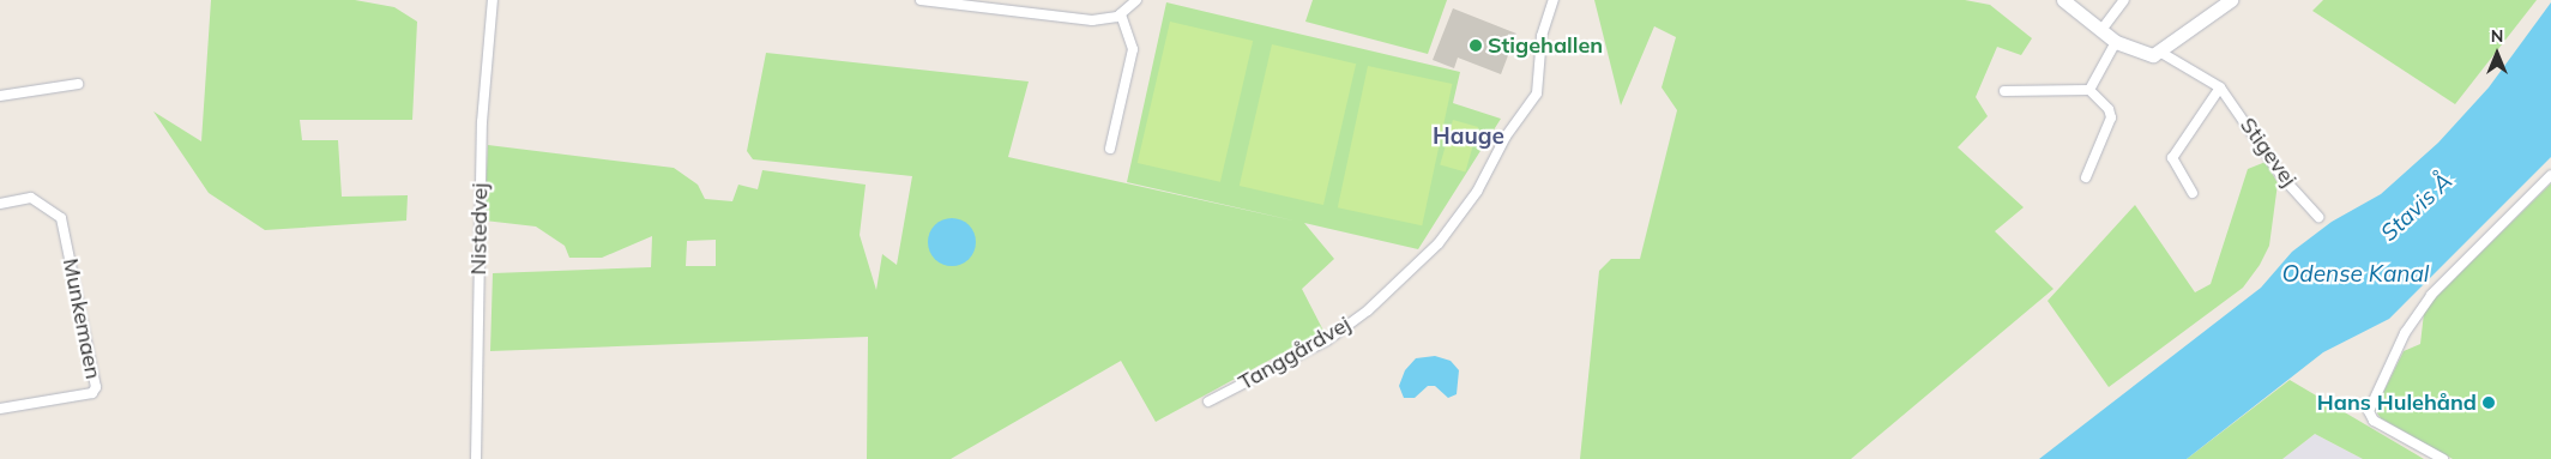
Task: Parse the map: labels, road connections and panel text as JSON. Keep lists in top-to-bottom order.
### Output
{
  "streets": {
    "street": [
      "Stigevej",
      "Nistedvej",
      "Munkemaen",
      "Tanggårdvej"
    ]
  },
  "districts": ["Hauge"],
  "water": ["Stavis Å", "Odense Kanal"],
  "places": ["Stigehallen", "Hans Hulehånd"],
  "north": "top"
}
